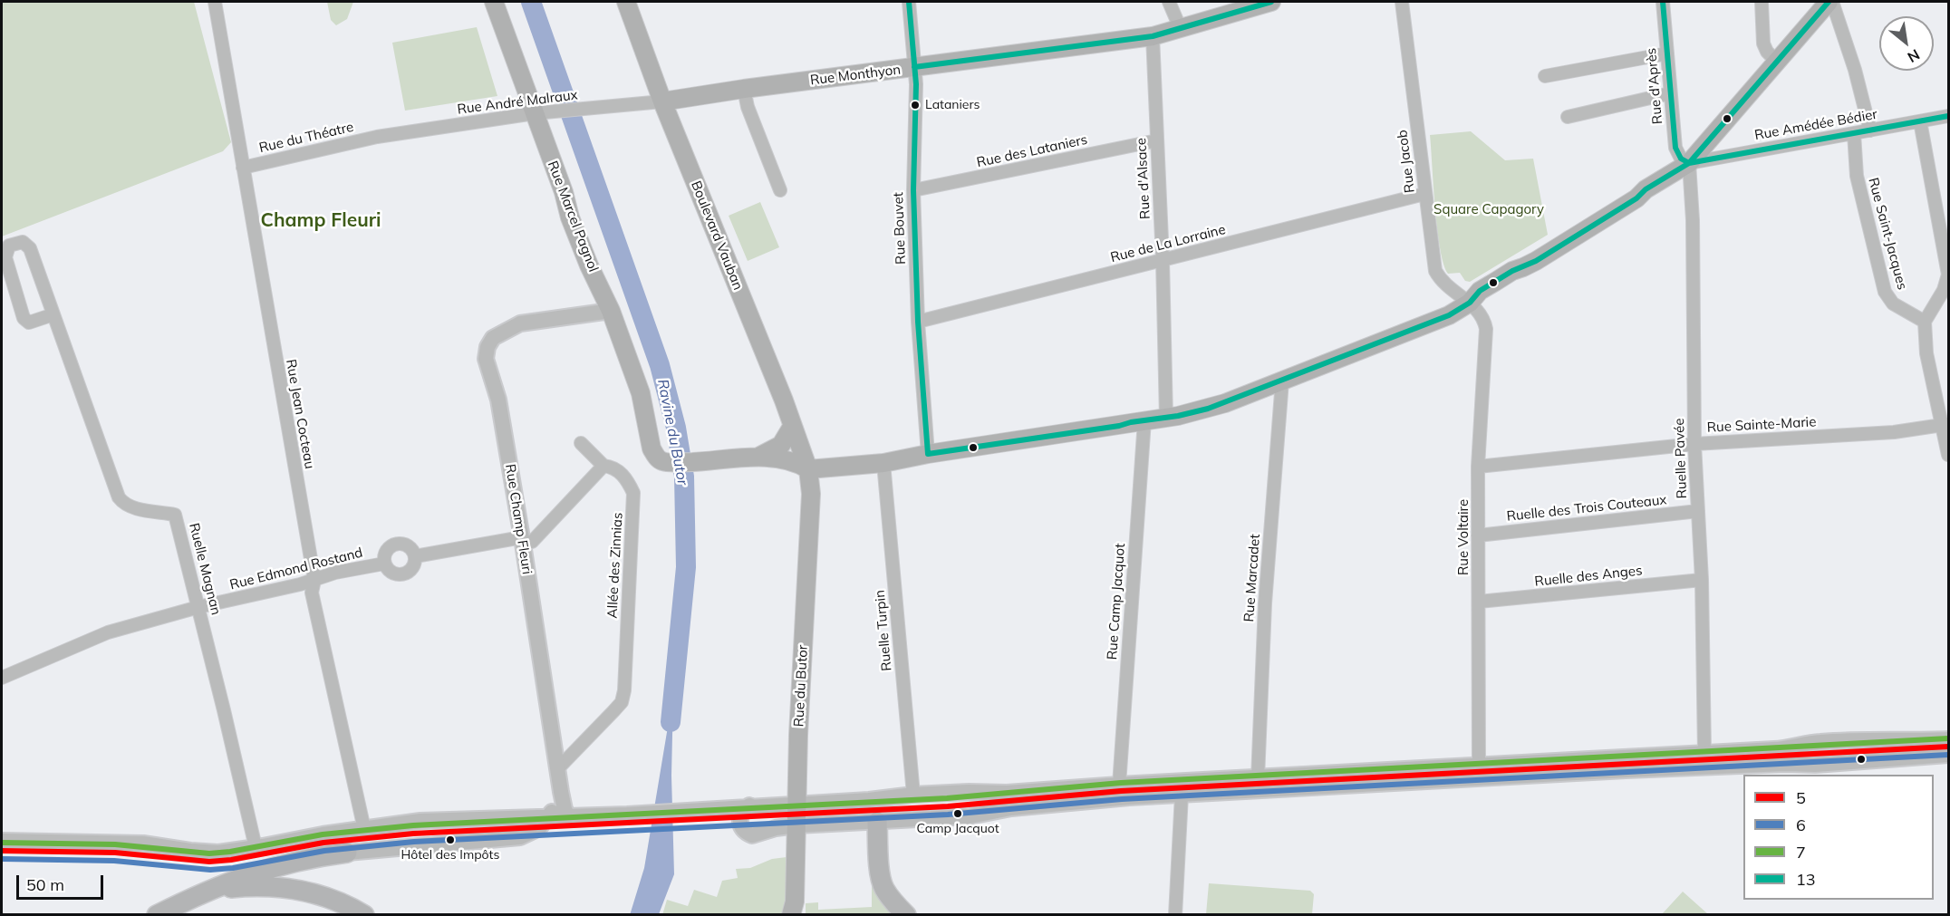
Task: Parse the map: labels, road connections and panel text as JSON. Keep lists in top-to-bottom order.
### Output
{
  "streets": {
    "main road": [
      "Rue Monthyon",
      "Rue Marcel Pagnol",
      "Boulevard Vauban",
      "Rue du Butor"
    ],
    "street": [
      "Rue d'Après",
      "Rue André Malraux",
      "Rue Amédée Bédier",
      "Rue du Théatre",
      "Rue des Lataniers",
      "Rue Jacob",
      "Rue d'Alsace",
      "Rue Bouvet",
      "Rue Saint-Jacques",
      "Rue de La Lorraine",
      "Rue Jean Cocteau",
      "Rue Sainte-Marie",
      "Ruelle Pavée",
      "Ruelle des Trois Couteaux",
      "Rue Champ Fleuri",
      "Rue Voltaire",
      "Allée des Zinnias",
      "Ruelle Magnan",
      "Rue Edmond Rostand",
      "Ruelle des Anges",
      "Rue Marcadet",
      "Rue Camp Jacquot",
      "Ruelle Turpin"
    ]
  },
  "crossings": [
    ["Rue Monthyon", "Rue André Malraux"],
    ["Rue Monthyon", "Rue d'Alsace"],
    ["Rue Monthyon", "Rue Bouvet"],
    ["Rue Monthyon", "Boulevard Vauban"],
    ["Rue d'Après", "Rue Amédée Bédier"],
    ["Rue d'Après", "Ruelle Pavée"],
    ["Rue André Malraux", "Rue du Théatre"],
    ["Rue André Malraux", "Rue Marcel Pagnol"],
    ["Rue André Malraux", "Boulevard Vauban"],
    ["Rue Amédée Bédier", "Rue Saint-Jacques"],
    ["Rue Amédée Bédier", "Ruelle Pavée"],
    ["Rue du Théatre", "Rue Jean Cocteau"],
    ["Rue des Lataniers", "Rue d'Alsace"],
    ["Rue des Lataniers", "Rue Bouvet"],
    ["Rue Jacob", "Rue de La Lorraine"],
    ["Rue Jacob", "Rue Voltaire"],
    ["Rue d'Alsace", "Rue de La Lorraine"],
    ["Rue Marcel Pagnol", "Rue Champ Fleuri"],
    ["Rue Bouvet", "Rue de La Lorraine"],
    ["Boulevard Vauban", "Rue du Butor"],
    ["Rue Jean Cocteau", "Rue Edmond Rostand"],
    ["Rue Sainte-Marie", "Ruelle Pavée"],
    ["Rue Sainte-Marie", "Rue Voltaire"],
    ["Ruelle Pavée", "Ruelle des Trois Couteaux"],
    ["Ruelle Pavée", "Ruelle des Anges"],
    ["Ruelle des Trois Couteaux", "Rue Voltaire"],
    ["Rue Champ Fleuri", "Allée des Zinnias"],
    ["Rue Voltaire", "Ruelle des Anges"],
    ["Ruelle Magnan", "Rue Edmond Rostand"]
  ],
  "districts": ["Champ Fleuri"],
  "water": ["Ravine du Butor"],
  "parks": ["Square Capagory"],
  "places": ["Lataniers", "Camp Jacquot", "Hôtel des Impôts"],
  "lines": [
    "transit line 13",
    "transit line 7",
    "transit line 5",
    "transit line 6"
  ],
  "legend": [
    "5",
    "6",
    "7",
    "13"
  ],
  "scale_bar": "50 m",
  "north": "bottom right"
}
